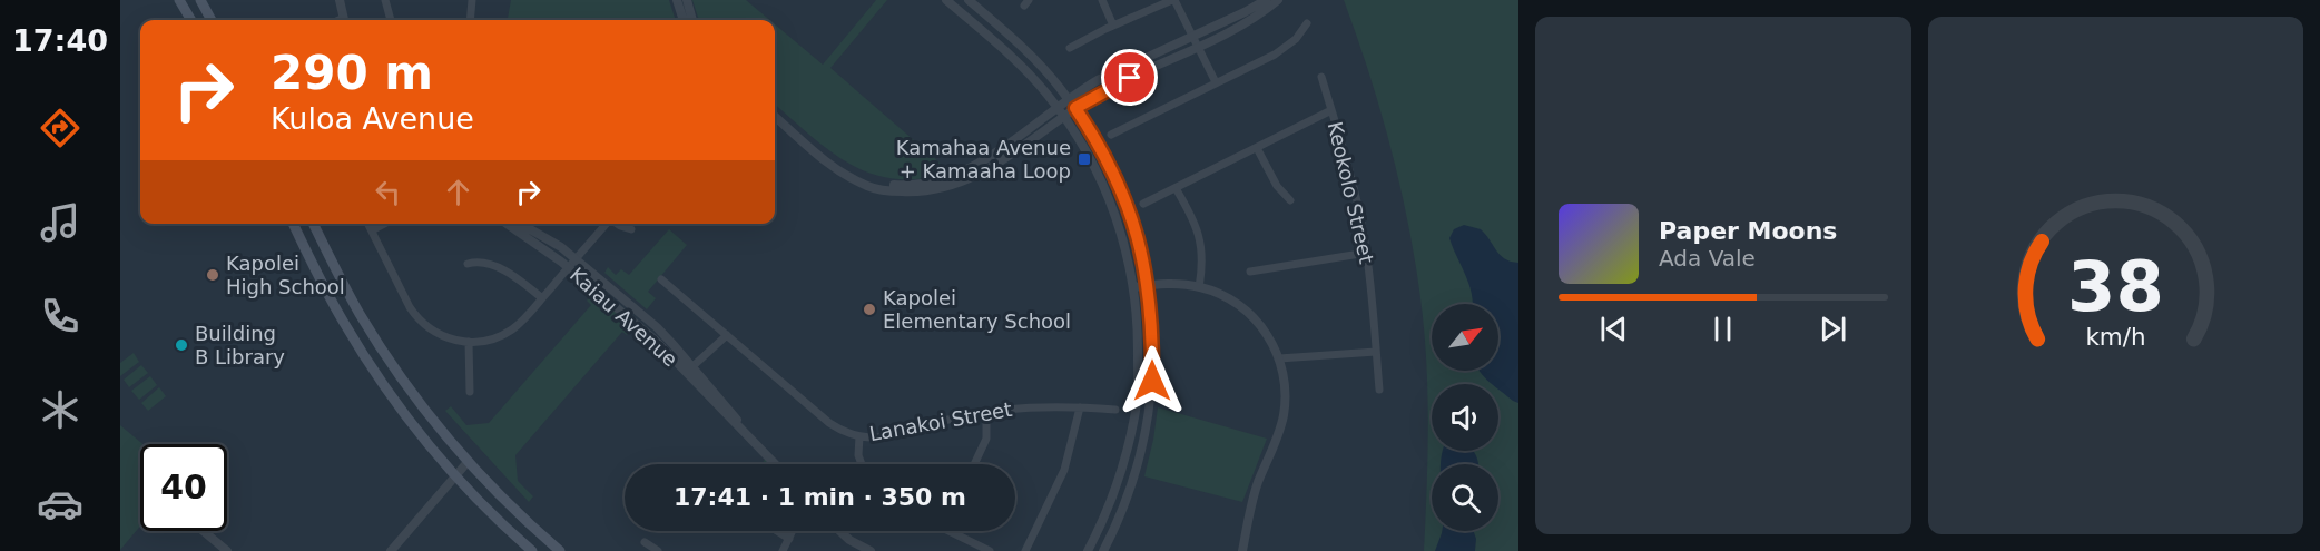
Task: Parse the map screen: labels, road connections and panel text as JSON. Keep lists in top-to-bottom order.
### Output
{
  "streets": {
    "street": ["Keokolo Street", "Kaiau Avenue", "Lanakoi Street"]
  },
  "places": {
    "transit": ["Kamahaa Avenue + Kamaaha Loop"],
    "other": ["Kapolei High School", "Kapolei Elementary School", "Building B Library"]
  },
  "north": "top right",
  "page": {
    "tabs": "17:40",
    "turn": ["290 m", "Kuloa Avenue"],
    "song": ["Paper Moons", "Ada Vale"],
    "limit": "40",
    "trip": "17:41 · 1 min · 350 m",
    "gauge": ["38", "km/h"]
  }
}
